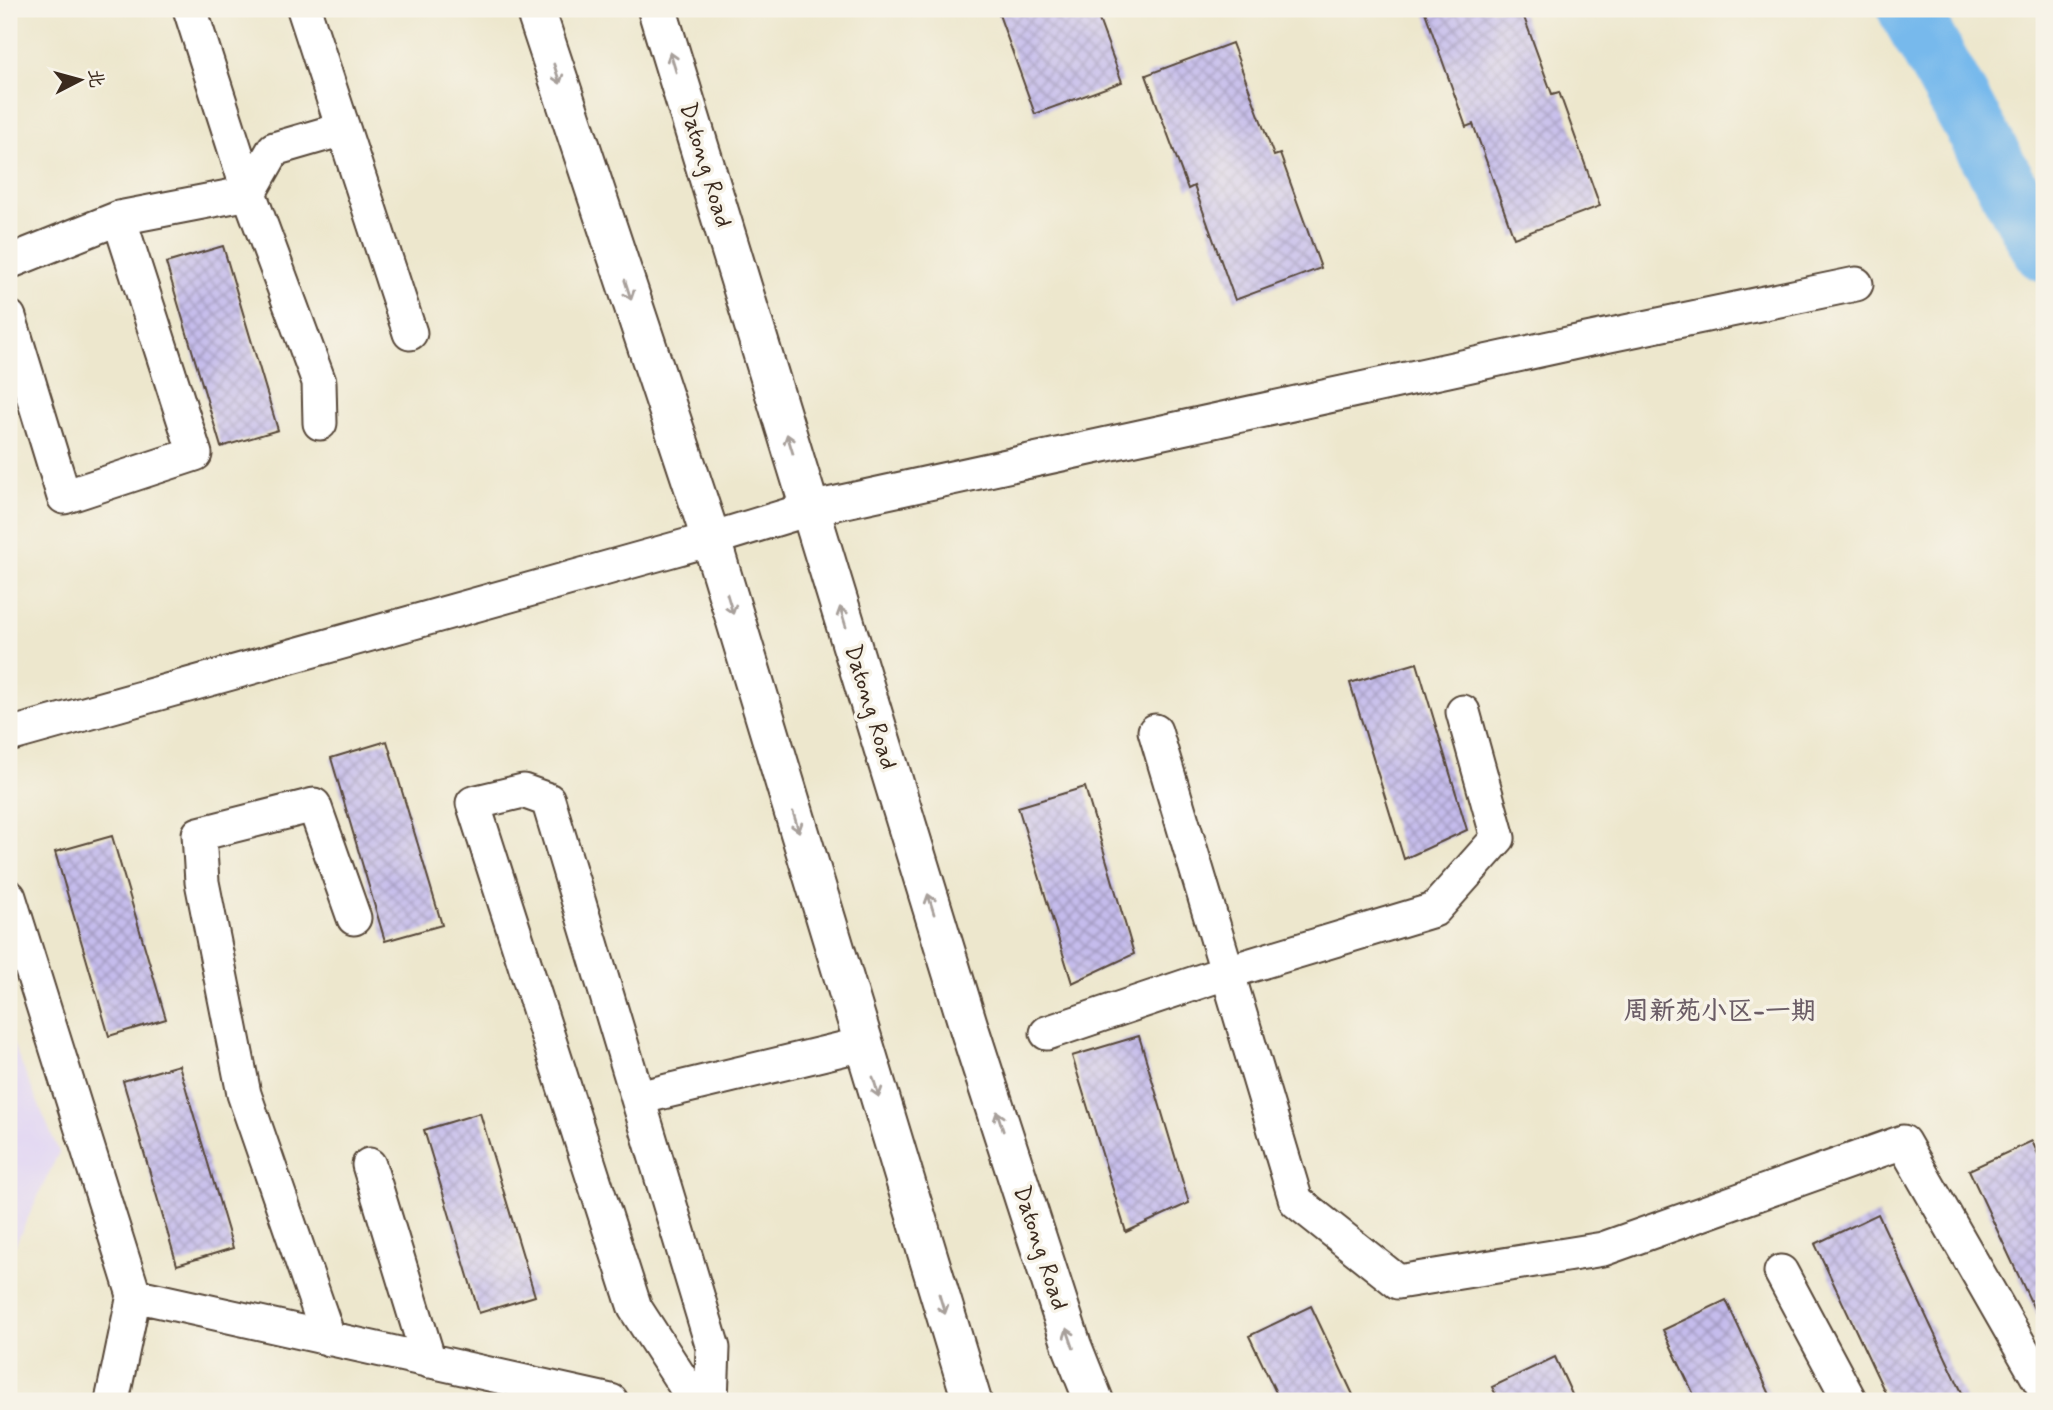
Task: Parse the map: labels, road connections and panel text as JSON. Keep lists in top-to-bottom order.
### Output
{
  "streets": {
    "street": ["Datong Road"]
  },
  "districts": ["周新苑小区-一期"],
  "north": "right"
}
